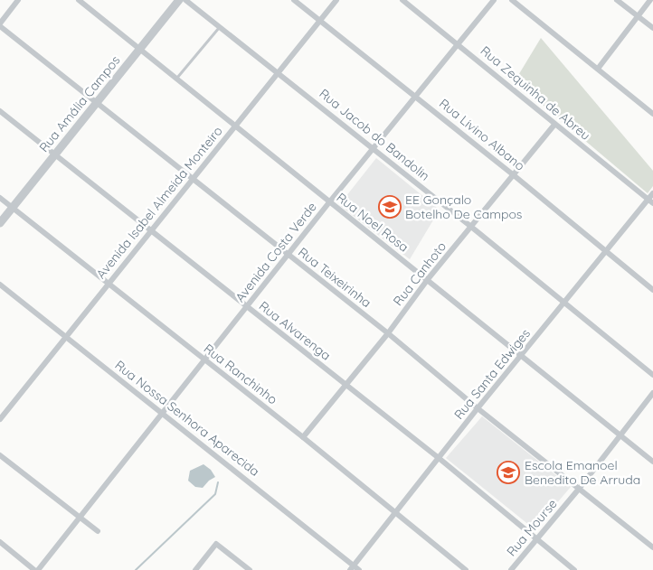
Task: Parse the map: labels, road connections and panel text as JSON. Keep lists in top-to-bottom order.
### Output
{
  "streets": {
    "street": [
      "Rua Zequinha de Abreu",
      "Rua Amália Campos",
      "Rua Jacob do Bandolin",
      "Rua Livino Albano",
      "Avenida Isabel Almeida Monteiro",
      "Rua Noel Rosa",
      "Avenida Costa Verde",
      "Rua Canhoto",
      "Rua Teixeirinha",
      "Rua Alvarenga",
      "Rua Ranchinho",
      "Rua Santa Edwiges",
      "Rua Nossa Senhora Aparecida",
      "Rua Mourse"
    ]
  },
  "crossings": [
    ["Rua Zequinha de Abreu", "Avenida Costa Verde"],
    ["Rua Zequinha de Abreu", "Rua Canhoto"],
    ["Rua Zequinha de Abreu", "Rua Santa Edwiges"],
    ["Rua Amália Campos", "Rua Noel Rosa"],
    ["Rua Amália Campos", "Rua Teixeirinha"],
    ["Rua Amália Campos", "Rua Alvarenga"],
    ["Rua Amália Campos", "Rua Ranchinho"],
    ["Rua Jacob do Bandolin", "Avenida Isabel Almeida Monteiro"],
    ["Rua Jacob do Bandolin", "Avenida Costa Verde"],
    ["Rua Jacob do Bandolin", "Rua Canhoto"],
    ["Rua Jacob do Bandolin", "Rua Santa Edwiges"],
    ["Rua Livino Albano", "Avenida Isabel Almeida Monteiro"],
    ["Rua Livino Albano", "Avenida Costa Verde"],
    ["Rua Livino Albano", "Rua Canhoto"],
    ["Rua Livino Albano", "Rua Santa Edwiges"],
    ["Avenida Isabel Almeida Monteiro", "Rua Noel Rosa"],
    ["Avenida Isabel Almeida Monteiro", "Rua Teixeirinha"],
    ["Avenida Isabel Almeida Monteiro", "Rua Alvarenga"],
    ["Avenida Isabel Almeida Monteiro", "Rua Ranchinho"],
    ["Avenida Isabel Almeida Monteiro", "Rua Nossa Senhora Aparecida"],
    ["Rua Noel Rosa", "Avenida Costa Verde"],
    ["Rua Noel Rosa", "Rua Canhoto"],
    ["Rua Noel Rosa", "Rua Santa Edwiges"],
    ["Rua Noel Rosa", "Rua Mourse"],
    ["Avenida Costa Verde", "Rua Teixeirinha"],
    ["Avenida Costa Verde", "Rua Alvarenga"],
    ["Avenida Costa Verde", "Rua Ranchinho"],
    ["Avenida Costa Verde", "Rua Nossa Senhora Aparecida"],
    ["Rua Canhoto", "Rua Teixeirinha"],
    ["Rua Canhoto", "Rua Alvarenga"],
    ["Rua Canhoto", "Rua Ranchinho"],
    ["Rua Teixeirinha", "Rua Santa Edwiges"],
    ["Rua Teixeirinha", "Rua Mourse"],
    ["Rua Alvarenga", "Rua Santa Edwiges"],
    ["Rua Alvarenga", "Rua Mourse"],
    ["Rua Ranchinho", "Rua Santa Edwiges"],
    ["Rua Santa Edwiges", "Rua Nossa Senhora Aparecida"]
  ],
  "places": {
    "school or university": ["EE Gonçalo Botelho De Campos", "Escola Emanoel Benedito De Arruda"]
  }
}
